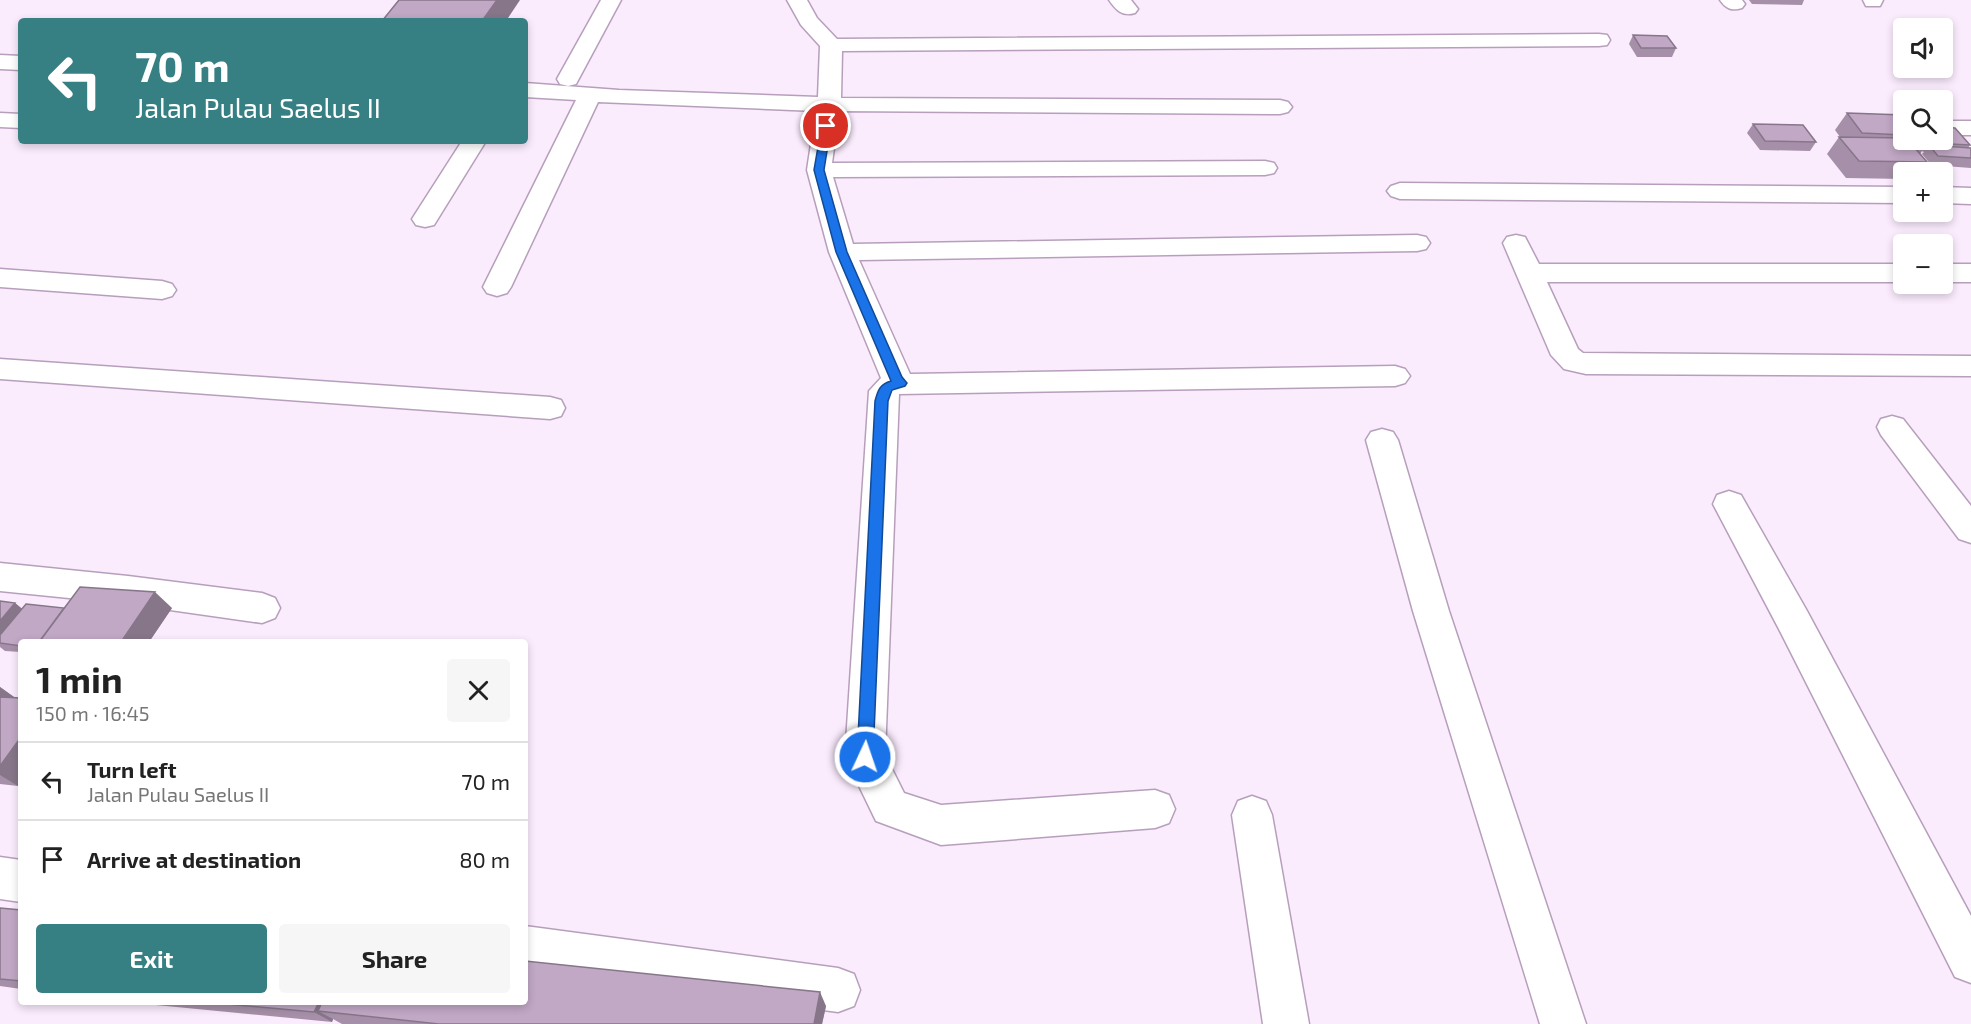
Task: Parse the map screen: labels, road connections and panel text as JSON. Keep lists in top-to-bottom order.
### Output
{
  "page": {
    "map_buttons": ["+", "−"],
    "turn": ["70 m", "Jalan Pulau Saelus II"],
    "heading": ["1 min", "150 m · 16:45"],
    "list": [
      {
        "name": "Turn left",
        "note": "Jalan Pulau Saelus II",
        "value": "70 m"
      },
      {
        "name": "Arrive at destination",
        "value": "80 m"
      }
    ],
    "buttons": ["Exit", "Share"]
  }
}
